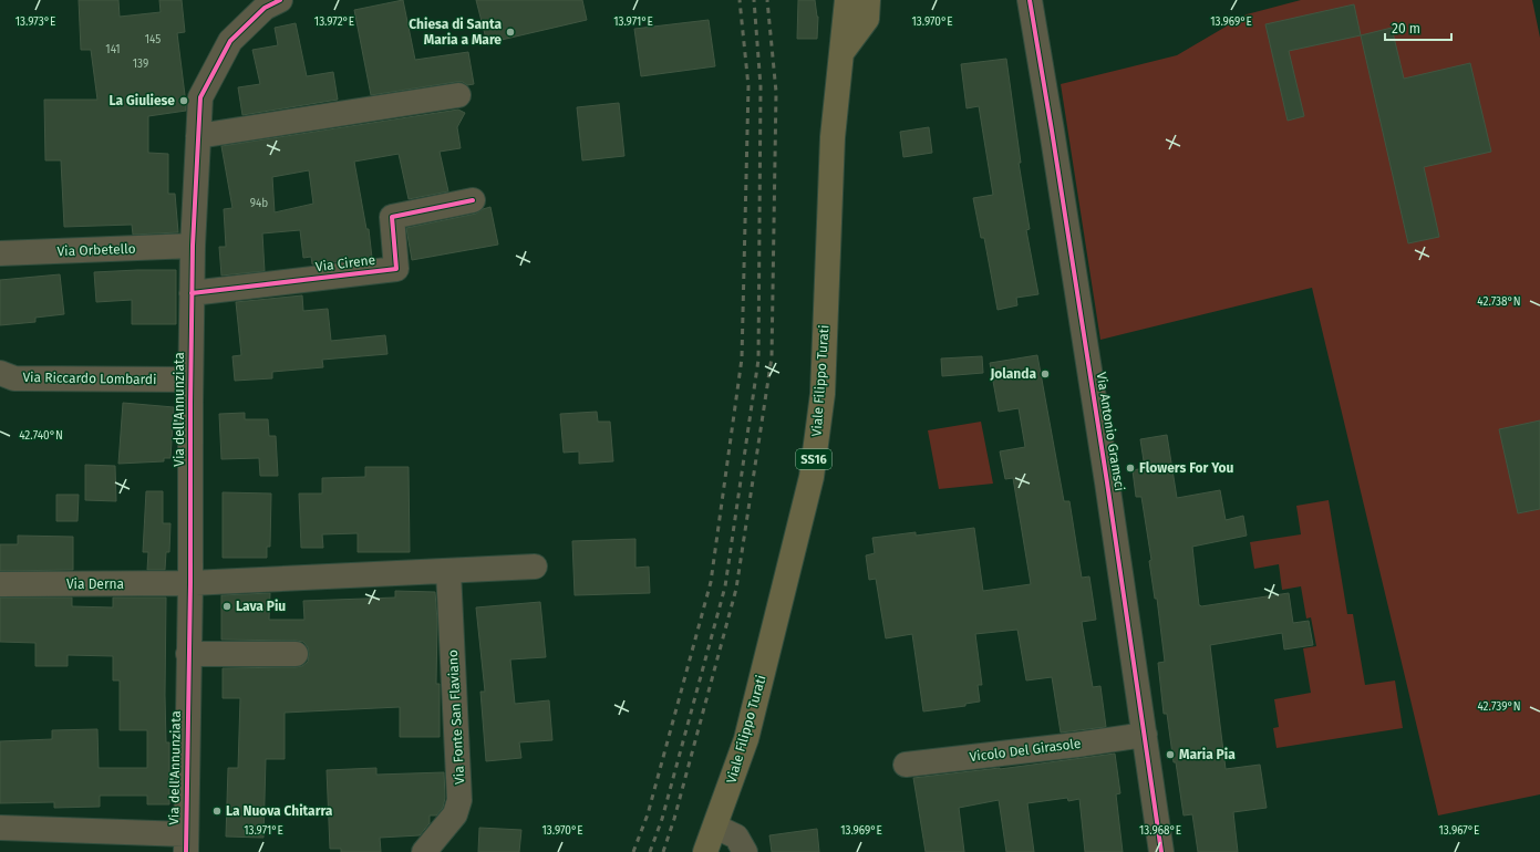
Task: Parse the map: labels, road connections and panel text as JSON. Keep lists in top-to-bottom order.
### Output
{
  "streets": {
    "main road": ["Viale Filippo Turati", "SS16"],
    "street": [
      "Via Orbetello",
      "Via Cirene",
      "Via Riccardo Lombardi",
      "Via dell'Annunziata",
      "Via Antonio Gramsci",
      "Via Derna",
      "Via Fonte San Flaviano",
      "Vicolo Del Girasole"
    ]
  },
  "crossings": [
    ["Via Orbetello", "Via dell'Annunziata"],
    ["Via Cirene", "Via dell'Annunziata"],
    ["Via Riccardo Lombardi", "Via dell'Annunziata"],
    ["Via dell'Annunziata", "Via Derna"],
    ["Via Antonio Gramsci", "Vicolo Del Girasole"]
  ],
  "places": [
    "Chiesa di Santa Maria a Mare",
    "La Giuliese",
    "Jolanda",
    "Flowers For You",
    "Lava Piu",
    "Maria Pia",
    "La Nuova Chitarra"
  ],
  "house_numbers": [
    "145",
    "141",
    "139",
    "94b"
  ],
  "scale_bar": "20 m",
  "coordinates": [
    "13.973°E",
    "13.972°E",
    "13.971°E",
    "13.970°E",
    "13.969°E",
    "42.738°N",
    "42.740°N",
    "42.739°N",
    "13.968°E",
    "13.967°E"
  ]
}
